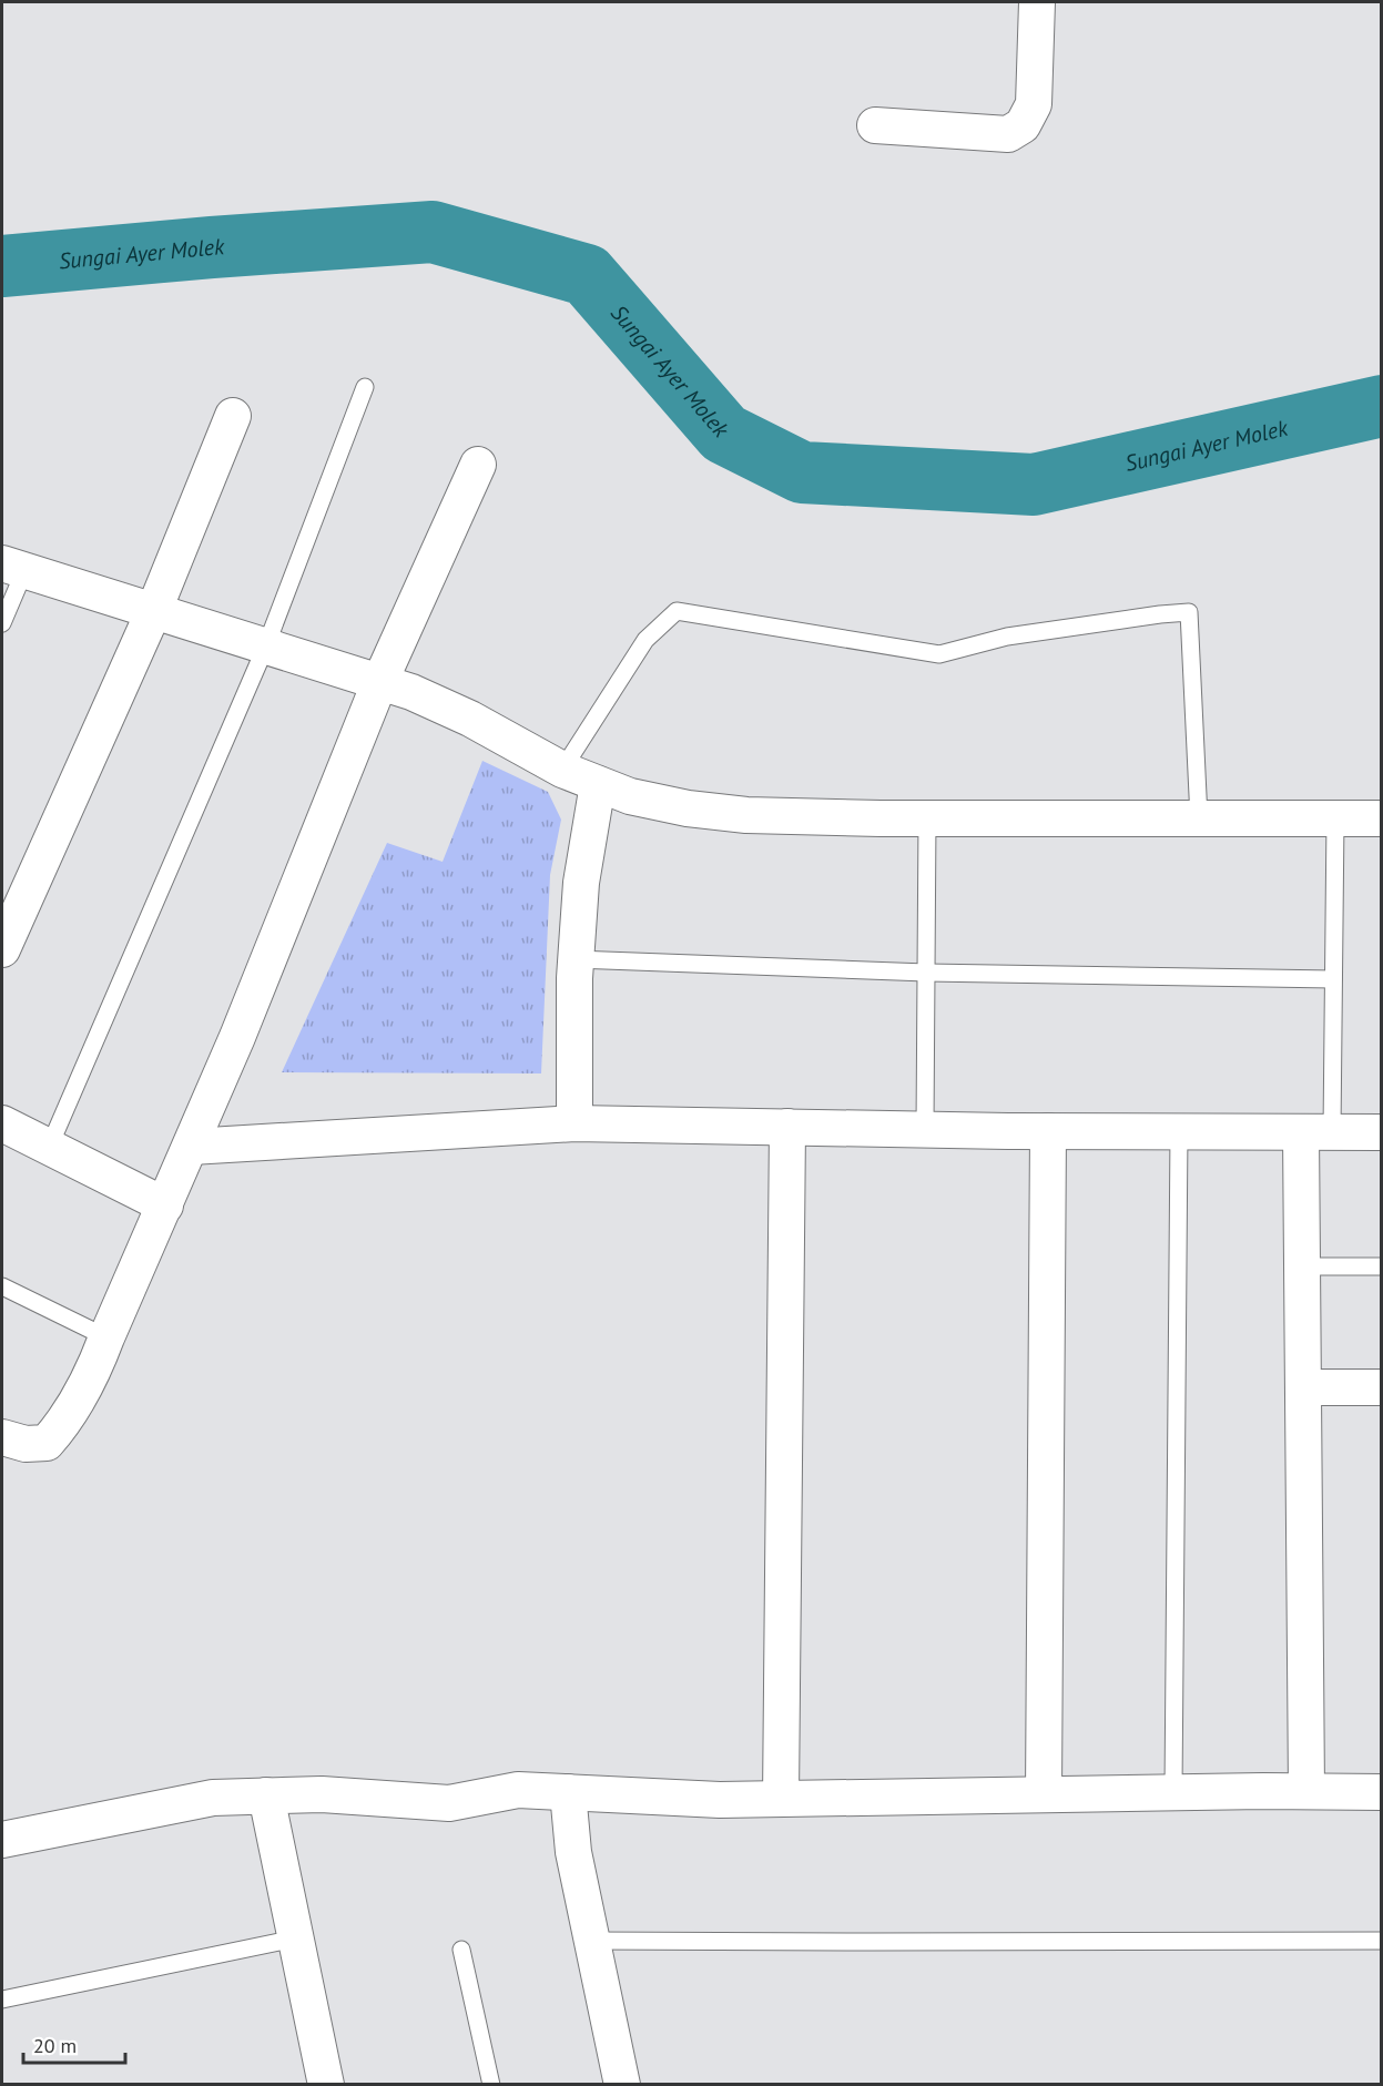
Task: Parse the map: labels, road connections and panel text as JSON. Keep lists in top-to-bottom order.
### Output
{
  "water": ["Sungai Ayer Molek"],
  "scale_bar": "20 m"
}
